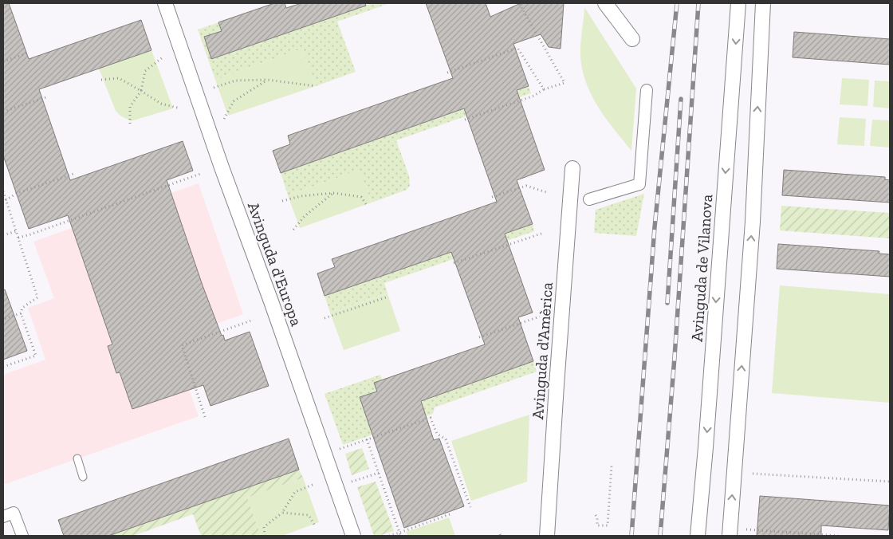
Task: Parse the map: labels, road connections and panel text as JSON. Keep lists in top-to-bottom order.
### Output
{
  "streets": {
    "street": ["Avinguda d'Europa", "Avinguda de Vilanova", "Avinguda d'Amèrica"]
  }
}
